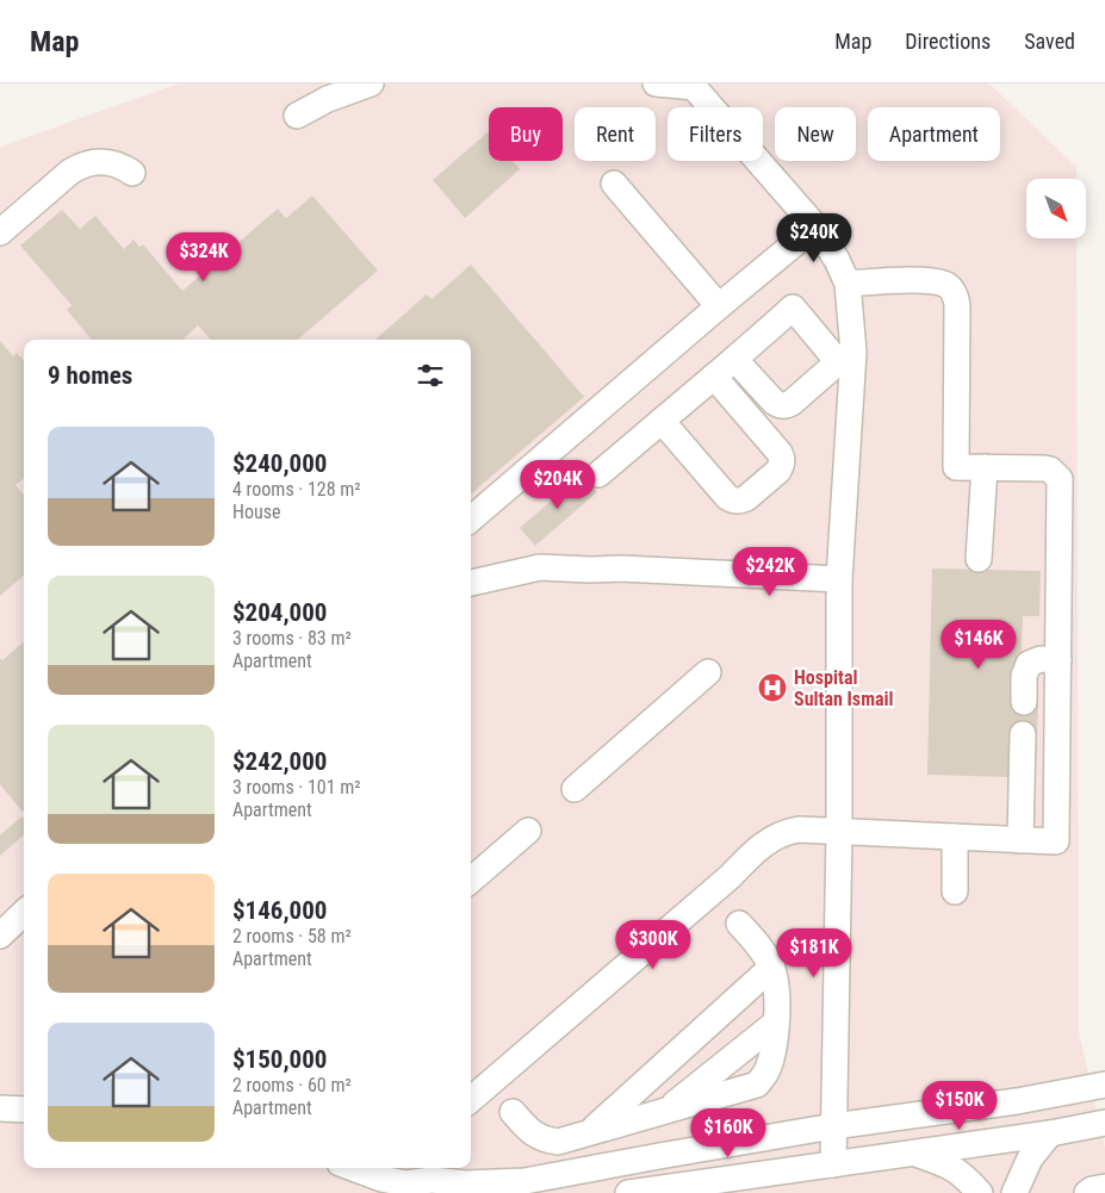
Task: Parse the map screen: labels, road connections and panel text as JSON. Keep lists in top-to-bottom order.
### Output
{
  "places": {
    "hospital": ["Hospital Sultan Ismail"]
  },
  "north": "bottom right",
  "page": {
    "header": "Map",
    "nav": ["Map", "Directions", "Saved"],
    "chip": [
      "Buy",
      "Rent",
      "Filters",
      "New",
      "Apartment"
    ],
    "price": [
      "$240K",
      "$324K",
      "$204K",
      "$242K",
      "$146K",
      "$300K",
      "$181K",
      "$150K",
      "$160K"
    ],
    "heading": "9 homes",
    "list": [
      {
        "name": "$240,000",
        "note": "4 rooms · 128 m² · House"
      },
      {
        "name": "$204,000",
        "note": "3 rooms · 83 m² · Apartment"
      },
      {
        "name": "$242,000",
        "note": "3 rooms · 101 m² · Apartment"
      },
      {
        "name": "$146,000",
        "note": "2 rooms · 58 m² · Apartment"
      },
      {
        "name": "$150,000",
        "note": "2 rooms · 60 m² · Apartment"
      }
    ]
  }
}
